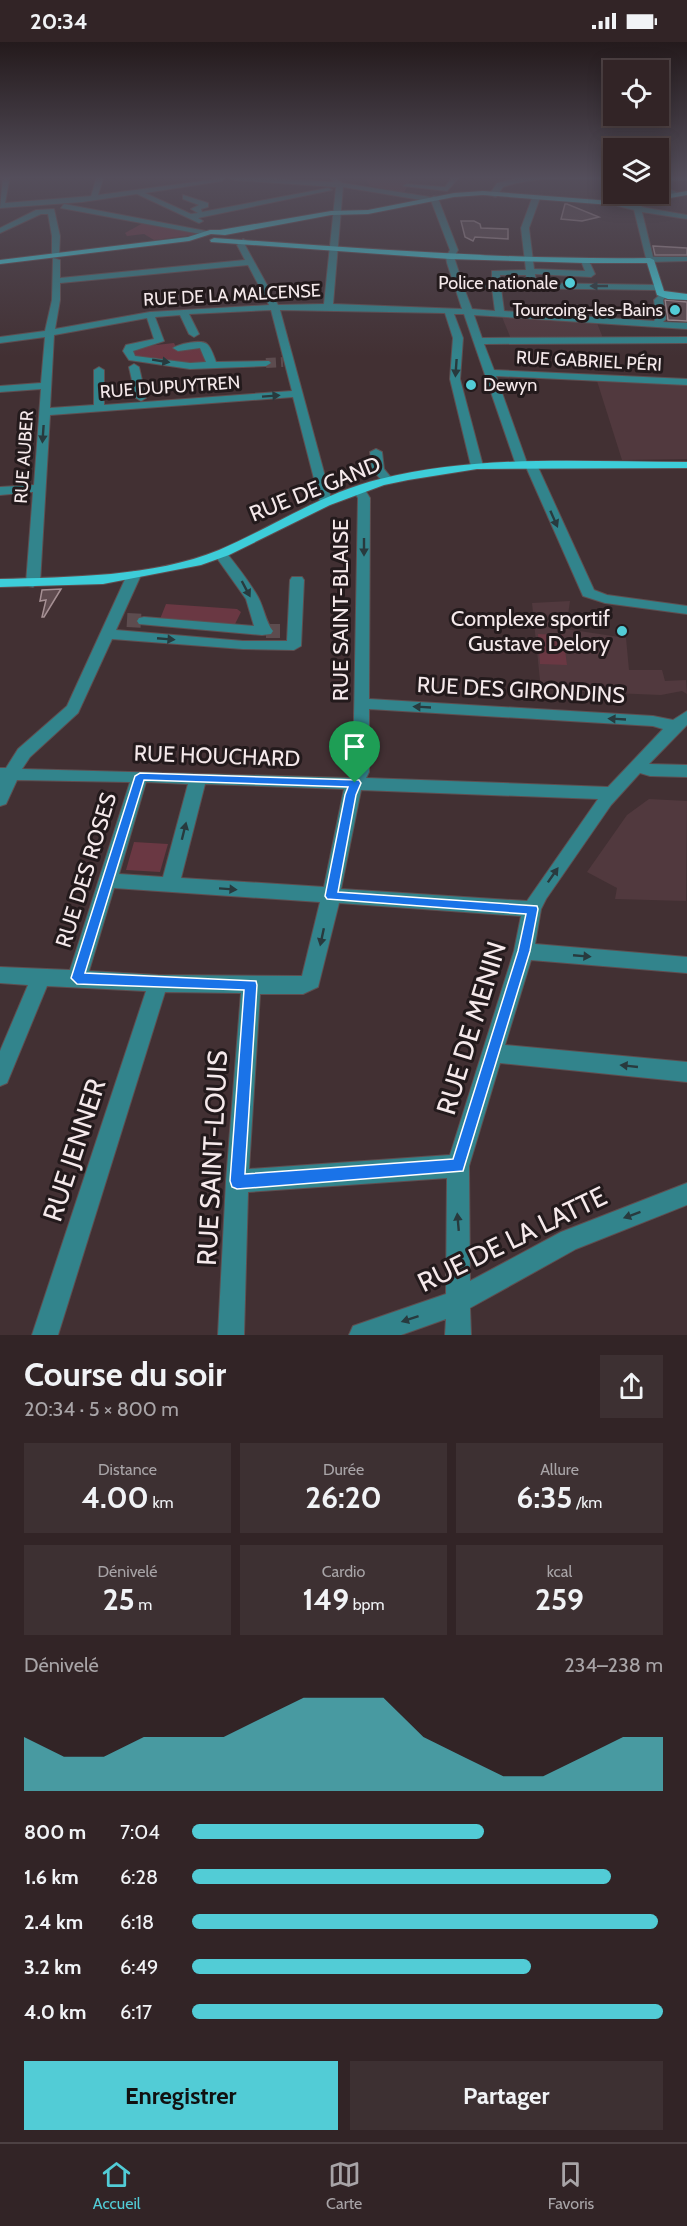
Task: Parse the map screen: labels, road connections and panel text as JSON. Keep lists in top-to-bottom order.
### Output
{
  "streets": {
    "main road": ["RUE DE GAND"],
    "street": [
      "RUE DE LA MALCENSE",
      "RUE GABRIEL PÉRI",
      "RUE DUPUYTREN",
      "RUE AUBER",
      "RUE SAINT-BLAISE",
      "RUE DES GIRONDINS",
      "RUE HOUCHARD",
      "RUE DES ROSES",
      "RUE DE MENIN",
      "RUE JENNER",
      "RUE SAINT-LOUIS",
      "RUE DE LA LATTE"
    ]
  },
  "crossings": [
    ["RUE DE LA MALCENSE", "RUE AUBER"],
    ["RUE DUPUYTREN", "RUE AUBER"],
    ["RUE AUBER", "RUE DE GAND"],
    ["RUE DE GAND", "RUE SAINT-BLAISE"],
    ["RUE SAINT-BLAISE", "RUE DES GIRONDINS"],
    ["RUE SAINT-BLAISE", "RUE HOUCHARD"],
    ["RUE SAINT-BLAISE", "RUE SAINT-LOUIS"],
    ["RUE DES GIRONDINS", "RUE DE MENIN"],
    ["RUE HOUCHARD", "RUE DES ROSES"],
    ["RUE HOUCHARD", "RUE DE MENIN"],
    ["RUE DE MENIN", "RUE DE LA LATTE"]
  ],
  "one_way": [
    "RUE SAINT-BLAISE",
    "RUE DES GIRONDINS",
    "RUE DE MENIN",
    "RUE DE LA LATTE"
  ],
  "places": [
    "Police nationale",
    "Tourcoing-les-Bains",
    "Dewyn",
    "Complexe sportif Gustave Delory"
  ],
  "page": {
    "status": "20:34",
    "heading": ["Course du soir", "20:34 · 5 × 800 m"],
    "stats": [
      ["Distance", "4.00 km"],
      ["Durée", "26:20"],
      ["Allure", "6:35 /km"],
      ["Dénivelé", "25 m"],
      ["Cardio", "149 bpm"],
      ["kcal", "259"]
    ],
    "chart": ["Dénivelé", "234–238 m"],
    "list": [
      {
        "name": "800 m",
        "note": "7:04"
      },
      {
        "name": "1.6 km",
        "note": "6:28"
      },
      {
        "name": "2.4 km",
        "note": "6:18"
      },
      {
        "name": "3.2 km",
        "note": "6:49"
      },
      {
        "name": "4.0 km",
        "note": "6:17"
      }
    ],
    "buttons": ["Enregistrer", "Partager"],
    "tabs": ["Accueil", "Carte", "Favoris"]
  }
}
